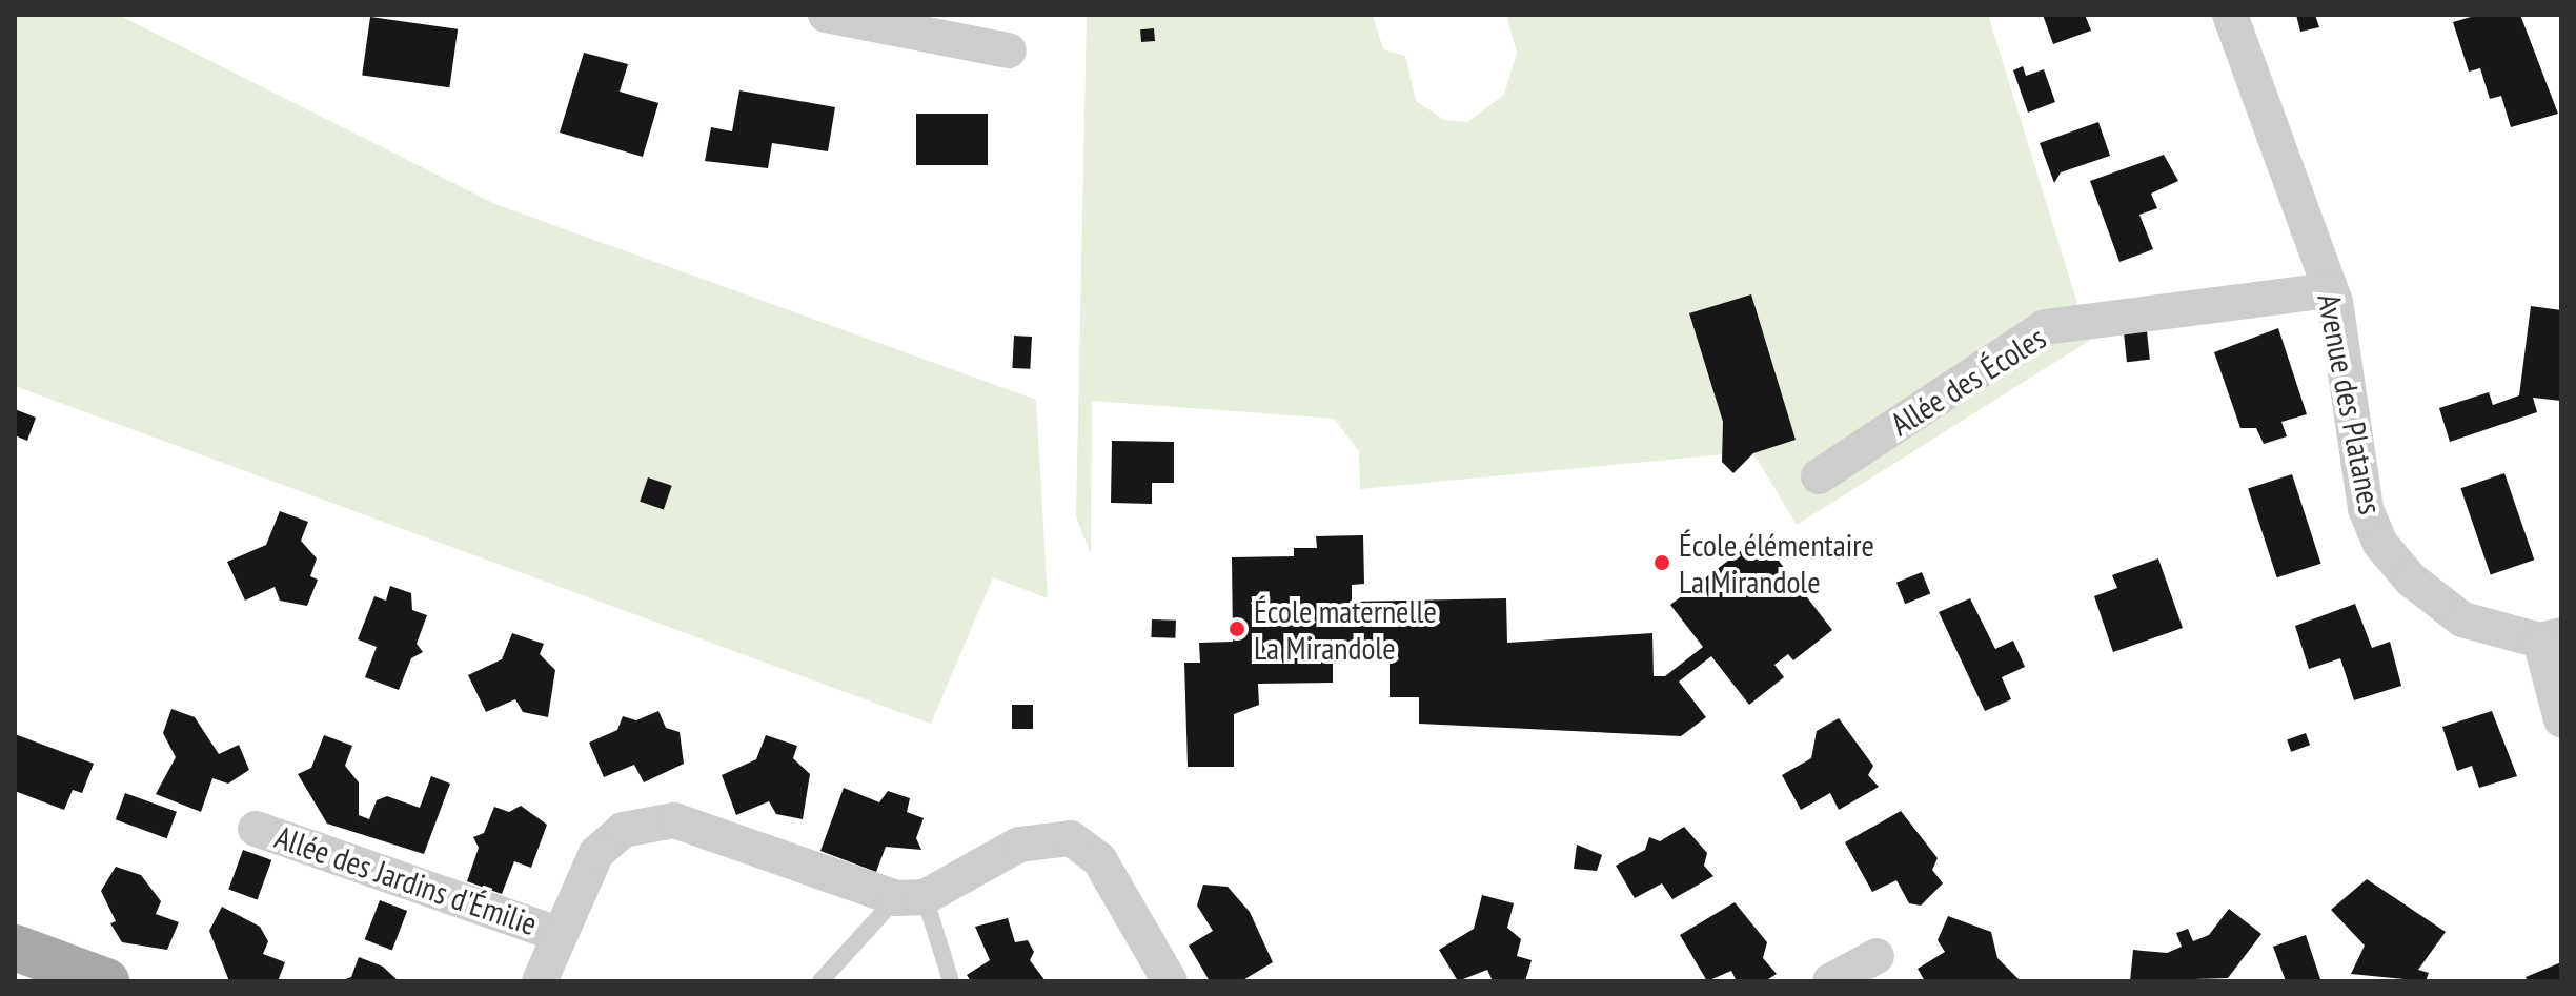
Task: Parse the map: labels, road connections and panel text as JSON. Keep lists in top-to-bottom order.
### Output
{
  "streets": {
    "street": ["Allée des Écoles", "Avenue des Platanes", "Allée des Jardins d'Émilie"]
  },
  "crossings": [
    ["Allée des Écoles", "Avenue des Platanes"]
  ],
  "places": ["École élémentaire La Mirandole", "École maternelle La Mirandole"]
}
